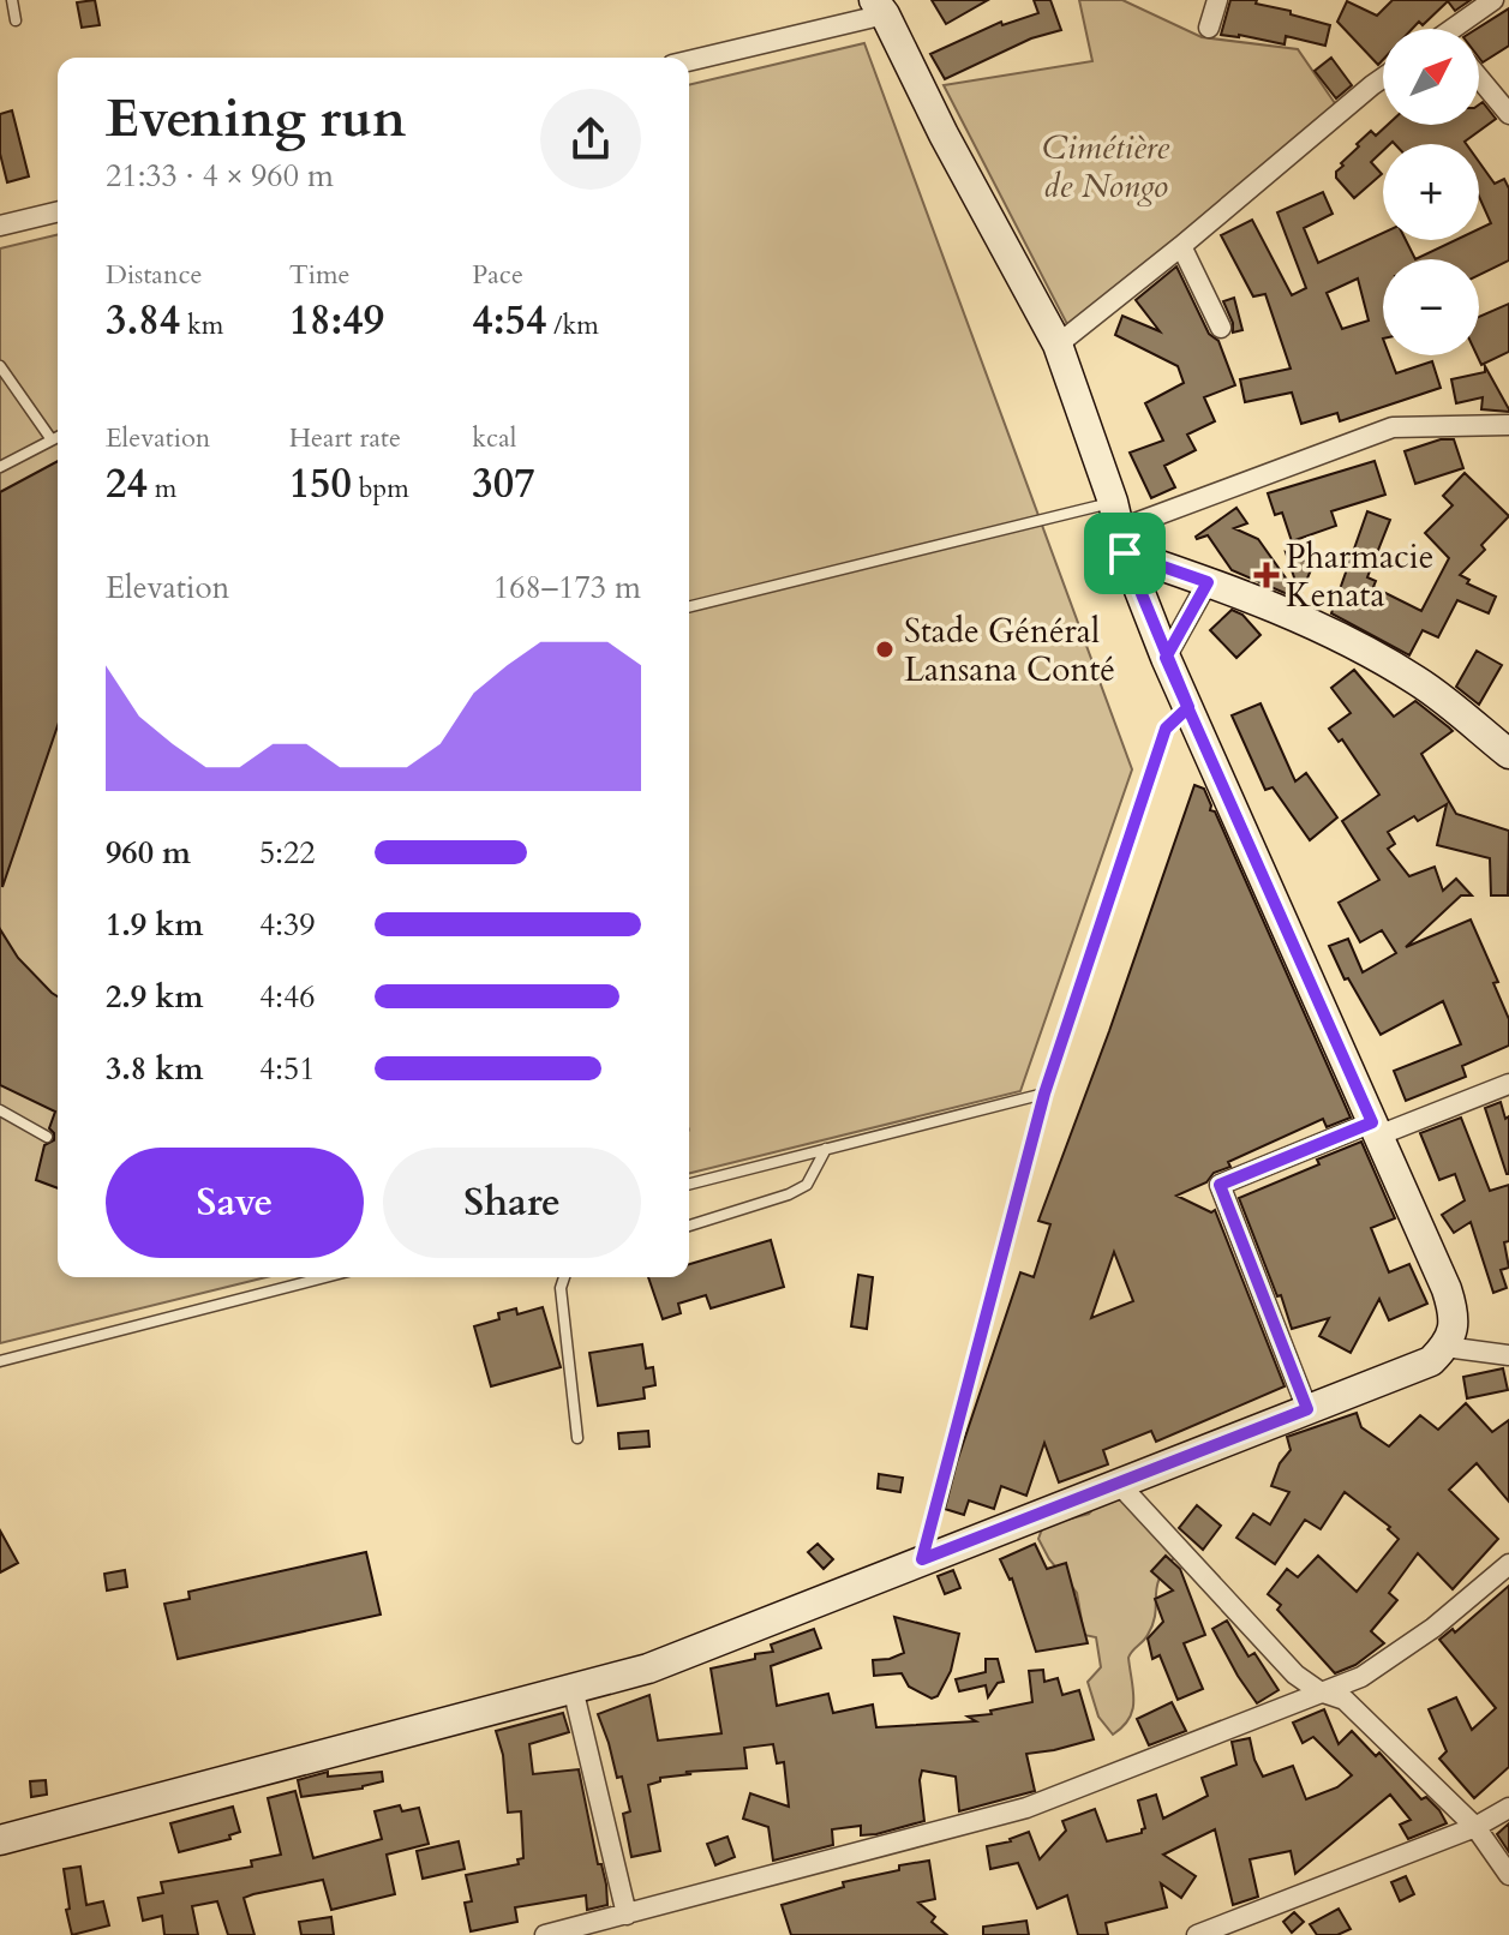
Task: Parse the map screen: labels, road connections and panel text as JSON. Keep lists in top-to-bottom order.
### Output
{
  "parks": ["Cimétière de Nongo"],
  "places": {
    "health": ["Pharmacie Kenata"],
    "other": ["Stade Général Lansana Conté"]
  },
  "north": "top right",
  "page": {
    "map_buttons": ["+", "−"],
    "heading": ["Evening run", "21:33 · 4 × 960 m"],
    "stats": [
      ["Distance", "3.84 km"],
      ["Time", "18:49"],
      ["Pace", "4:54 /km"],
      ["Elevation", "24 m"],
      ["Heart rate", "150 bpm"],
      ["kcal", "307"]
    ],
    "chart": ["Elevation", "168–173 m"],
    "list": [
      {
        "name": "960 m",
        "note": "5:22"
      },
      {
        "name": "1.9 km",
        "note": "4:39"
      },
      {
        "name": "2.9 km",
        "note": "4:46"
      },
      {
        "name": "3.8 km",
        "note": "4:51"
      }
    ],
    "buttons": ["Save", "Share"]
  }
}
